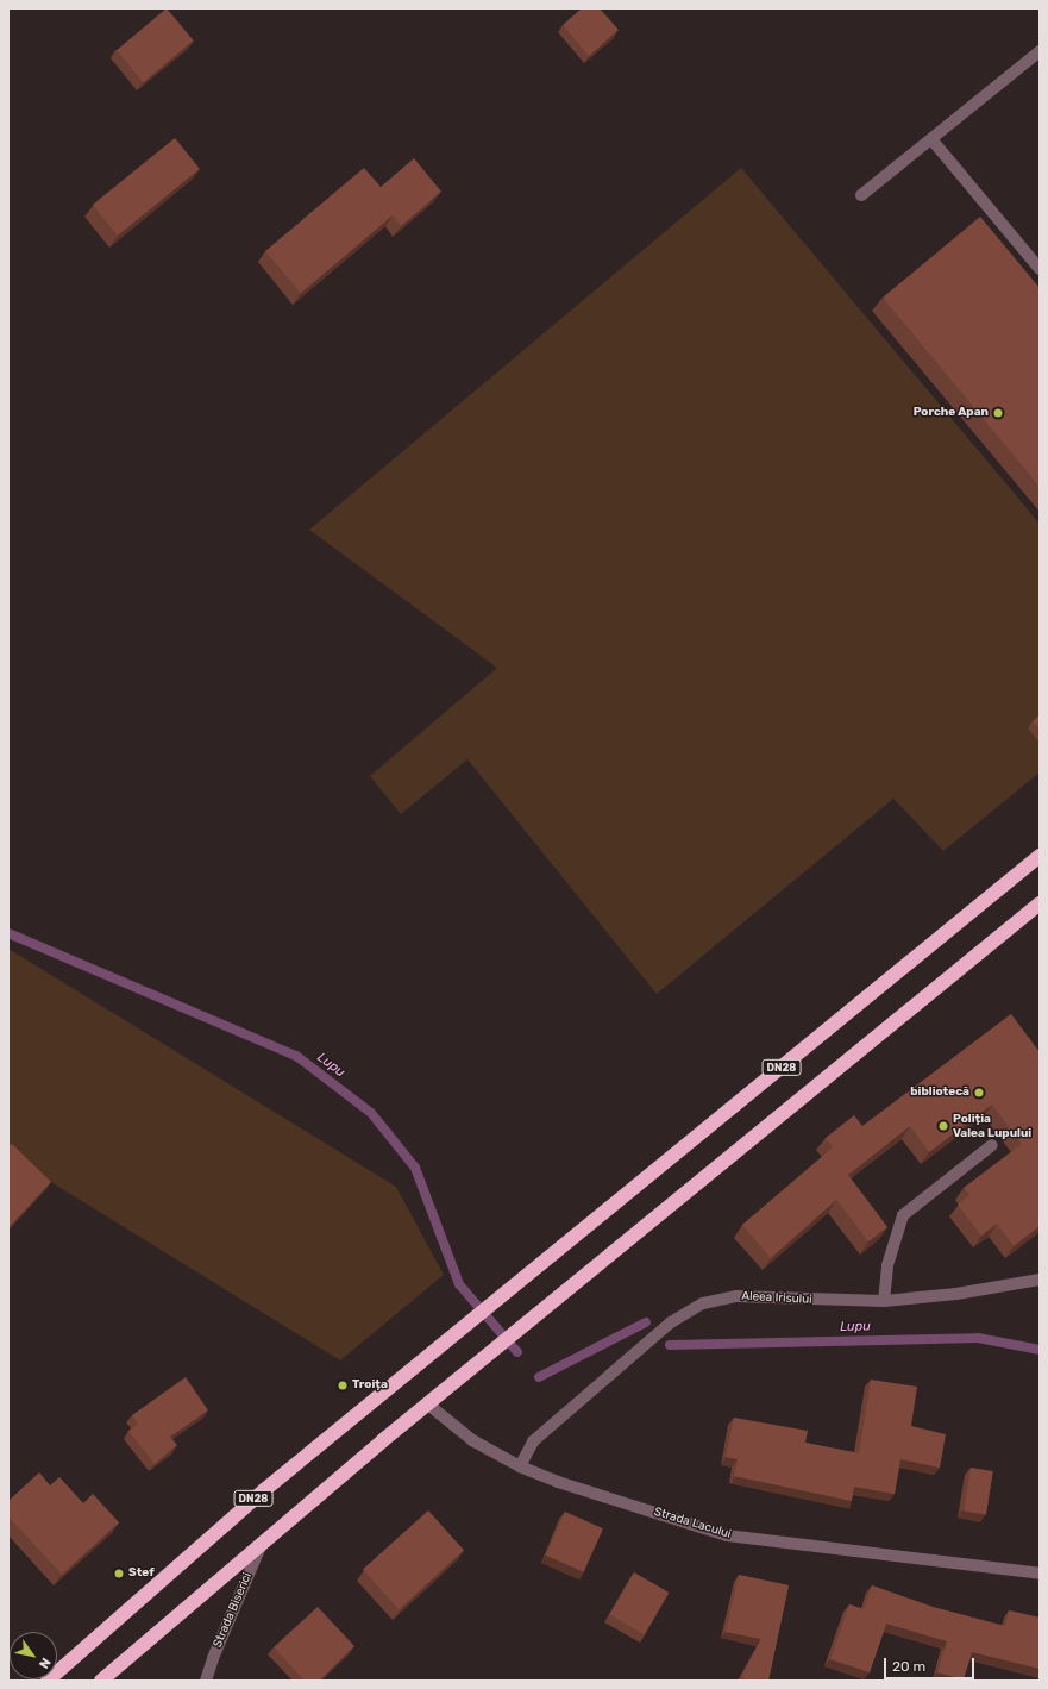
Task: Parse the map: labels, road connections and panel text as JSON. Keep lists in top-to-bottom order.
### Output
{
  "streets": {
    "highway": ["DN28"],
    "street": ["Aleea Irisului", "Strada Lacului", "Strada Biserici"]
  },
  "crossings": [
    ["DN28", "Strada Lacului"],
    ["DN28", "Strada Biserici"],
    ["Aleea Irisului", "Strada Lacului"]
  ],
  "water": ["Lupu"],
  "places": [
    "Porche Apan",
    "bibliotecă",
    "Poliția Valea Lupului",
    "Troița",
    "Stef"
  ],
  "scale_bar": "20 m",
  "north": "bottom right"
}
